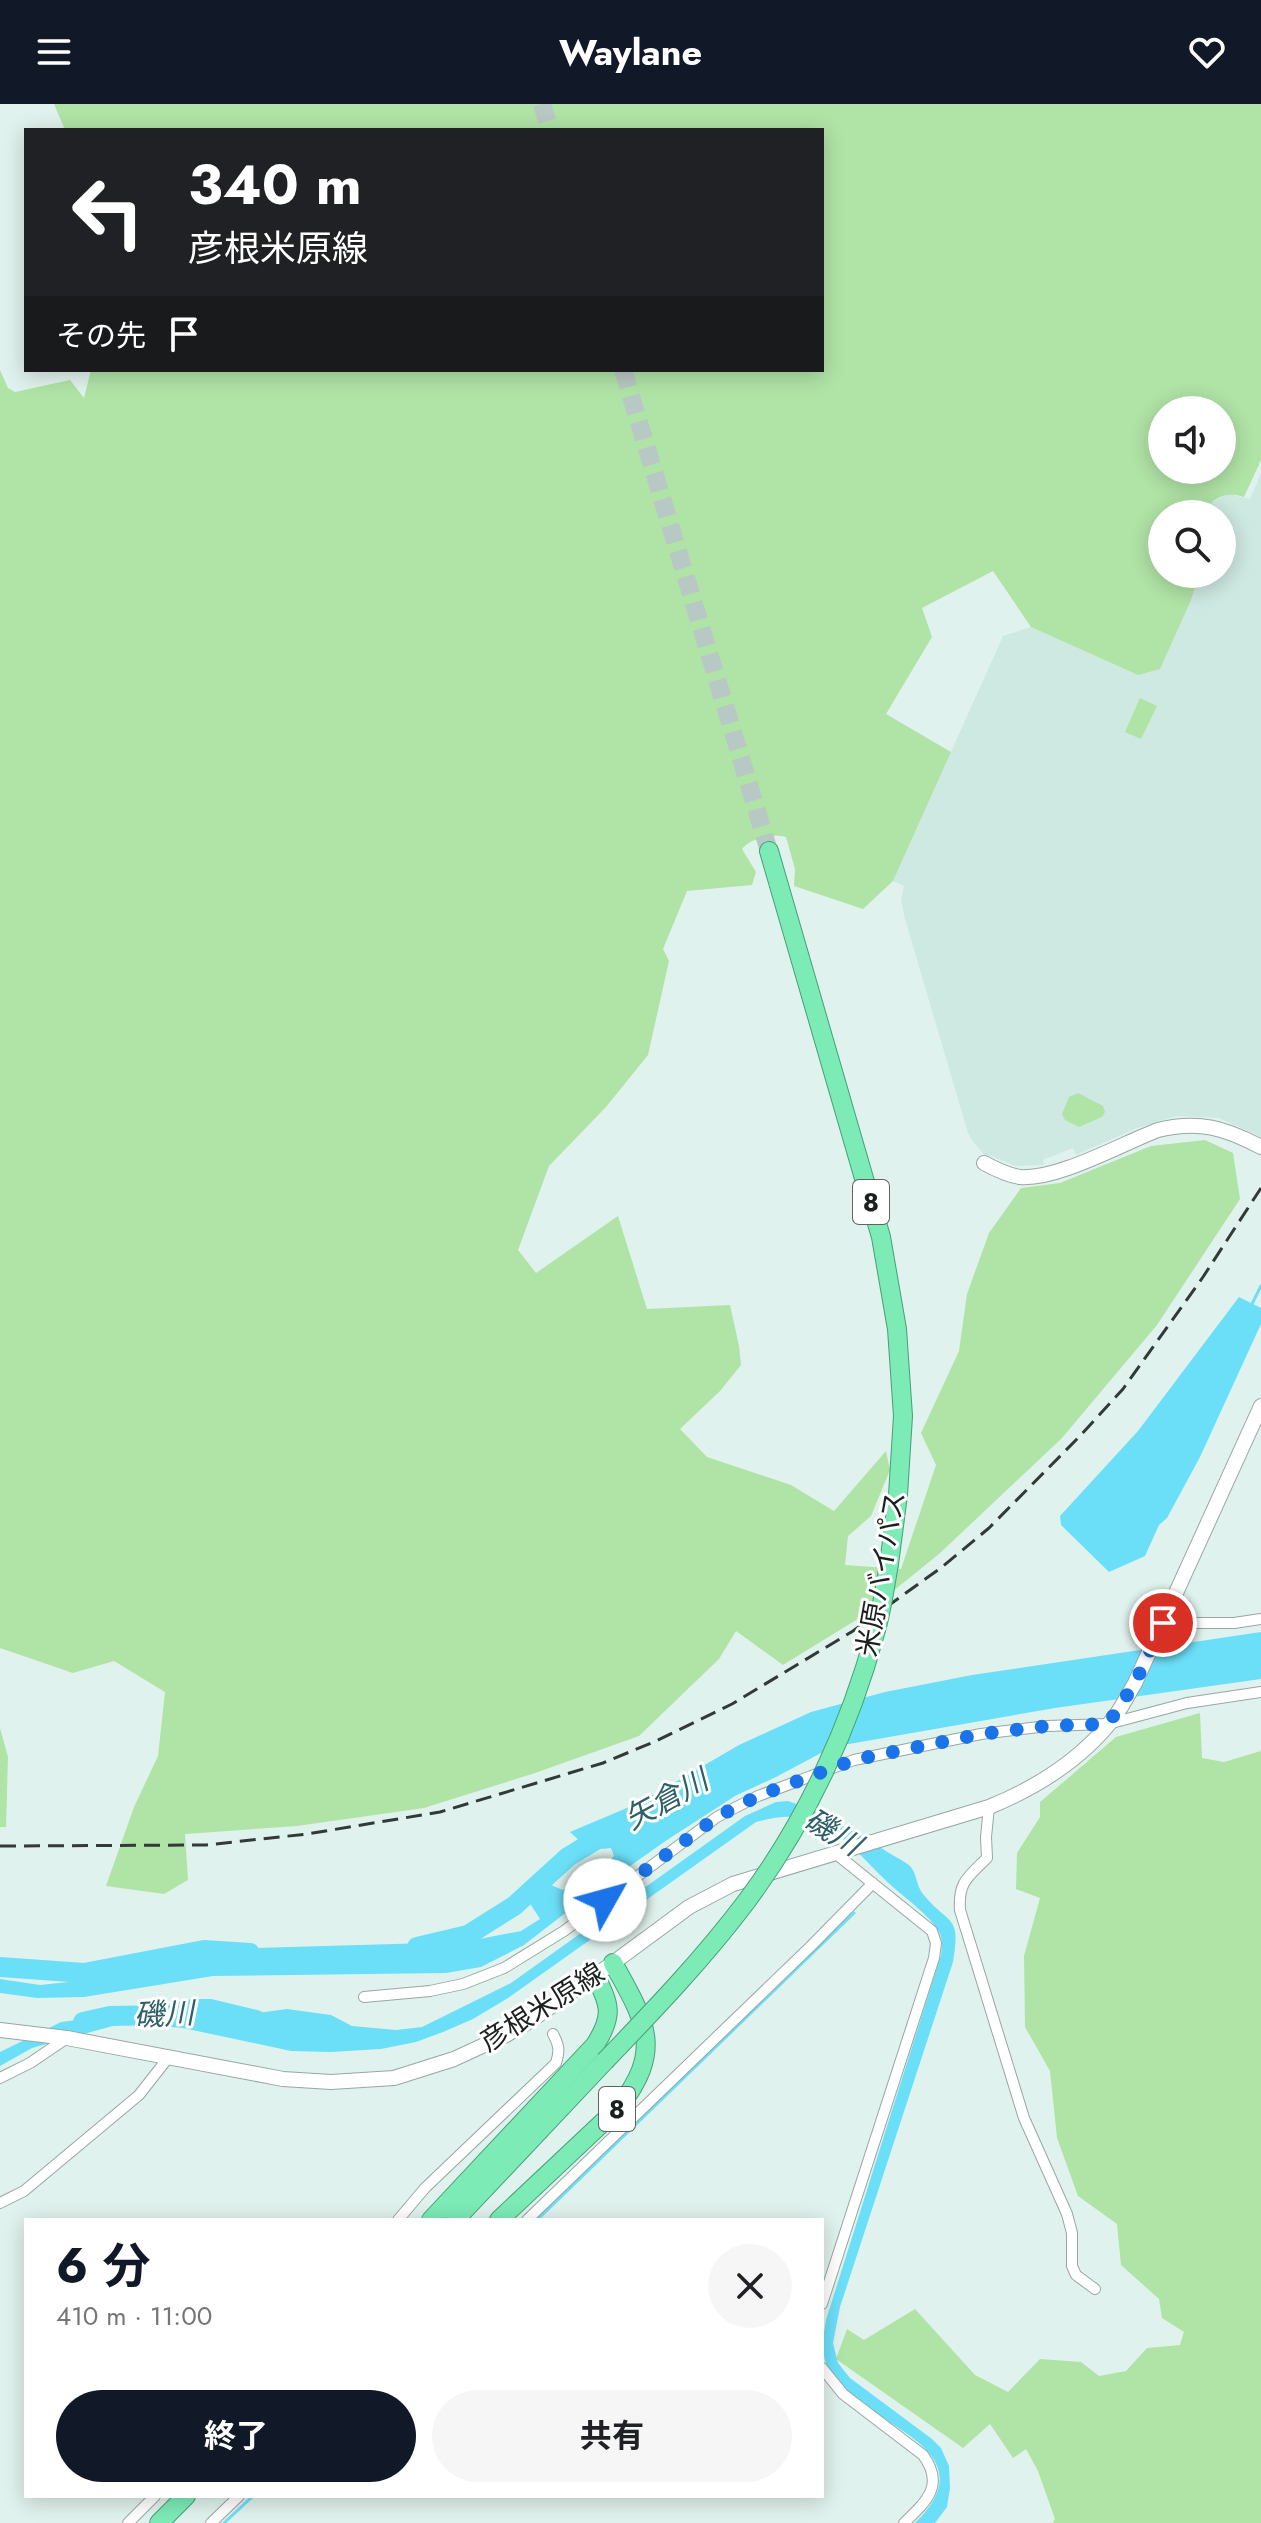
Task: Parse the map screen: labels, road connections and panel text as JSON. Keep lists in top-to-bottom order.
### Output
{
  "streets": {
    "highway": ["8", "米原バイパス"],
    "main road": ["彦根米原線"]
  },
  "crossings": [
    ["8", "彦根米原線"]
  ],
  "water": ["矢倉川", "磯川"],
  "page": {
    "header": "Waylane",
    "turn": ["340 m", "彦根米原線"],
    "then": "その先",
    "heading": ["6 分", "410 m · 11:00"],
    "buttons": ["終了", "共有"]
  }
}
